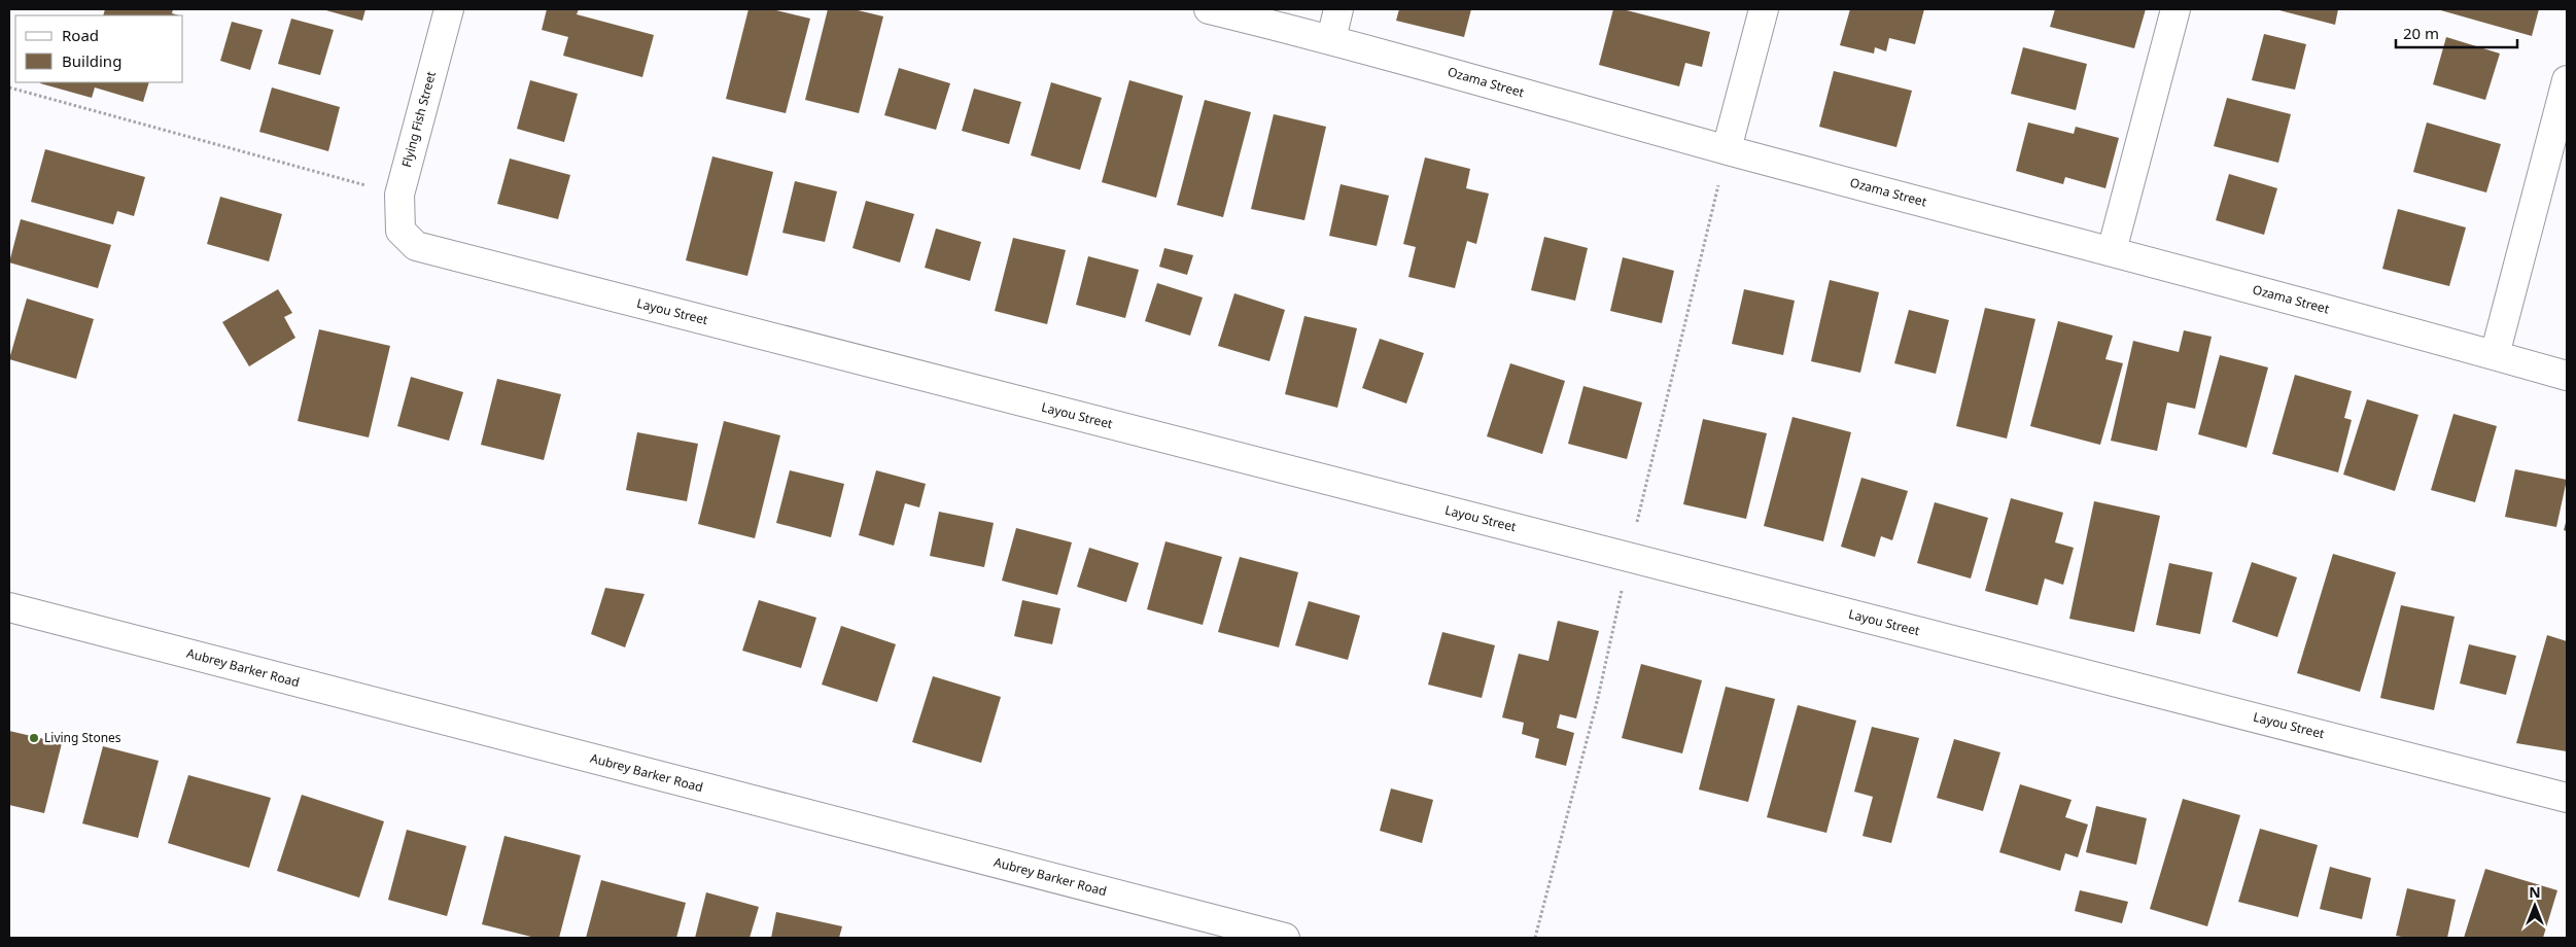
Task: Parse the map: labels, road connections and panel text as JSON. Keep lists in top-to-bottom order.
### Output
{
  "streets": {
    "street": [
      "Ozama Street",
      "Flying Fish Street",
      "Layou Street",
      "Aubrey Barker Road"
    ]
  },
  "crossings": [
    ["Flying Fish Street", "Layou Street"]
  ],
  "places": ["Living Stones"],
  "legend": ["Road", "Building"],
  "scale_bar": "20 m",
  "north": "top"
}
